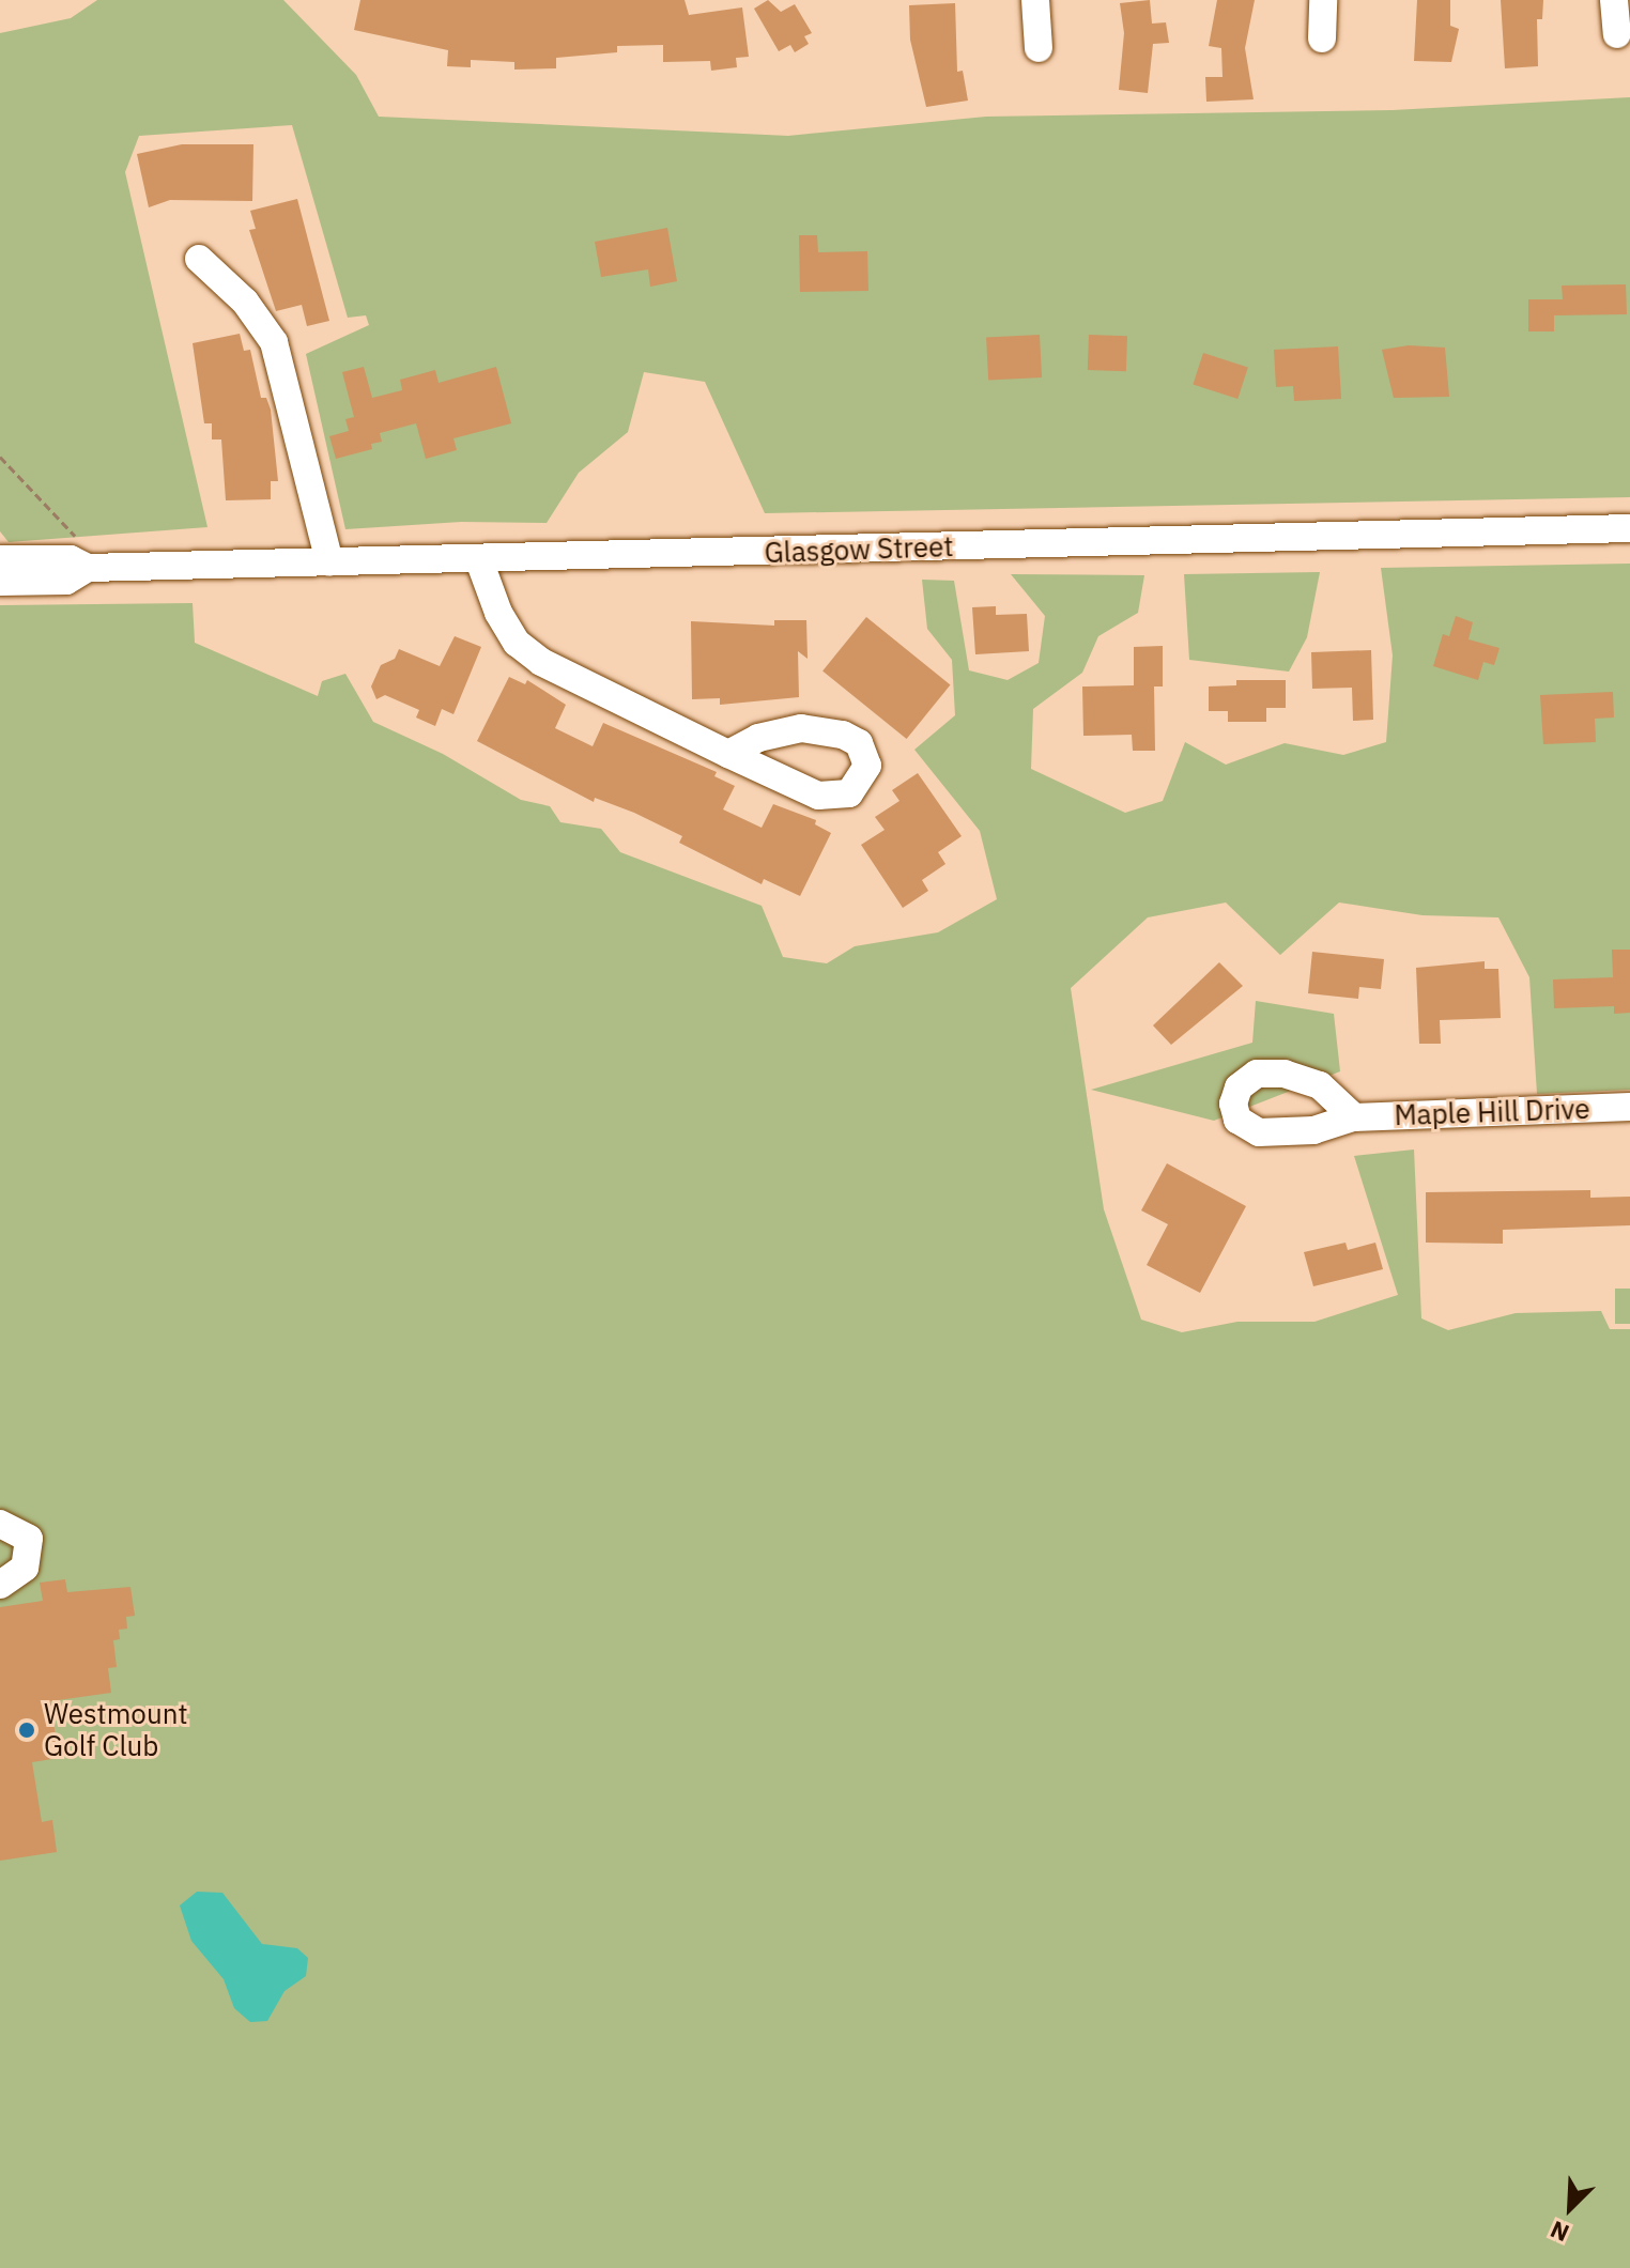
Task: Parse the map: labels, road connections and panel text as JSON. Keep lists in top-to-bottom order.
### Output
{
  "streets": {
    "street": ["Glasgow Street", "Maple Hill Drive"]
  },
  "places": ["Westmount Golf Club"],
  "north": "bottom left"
}
